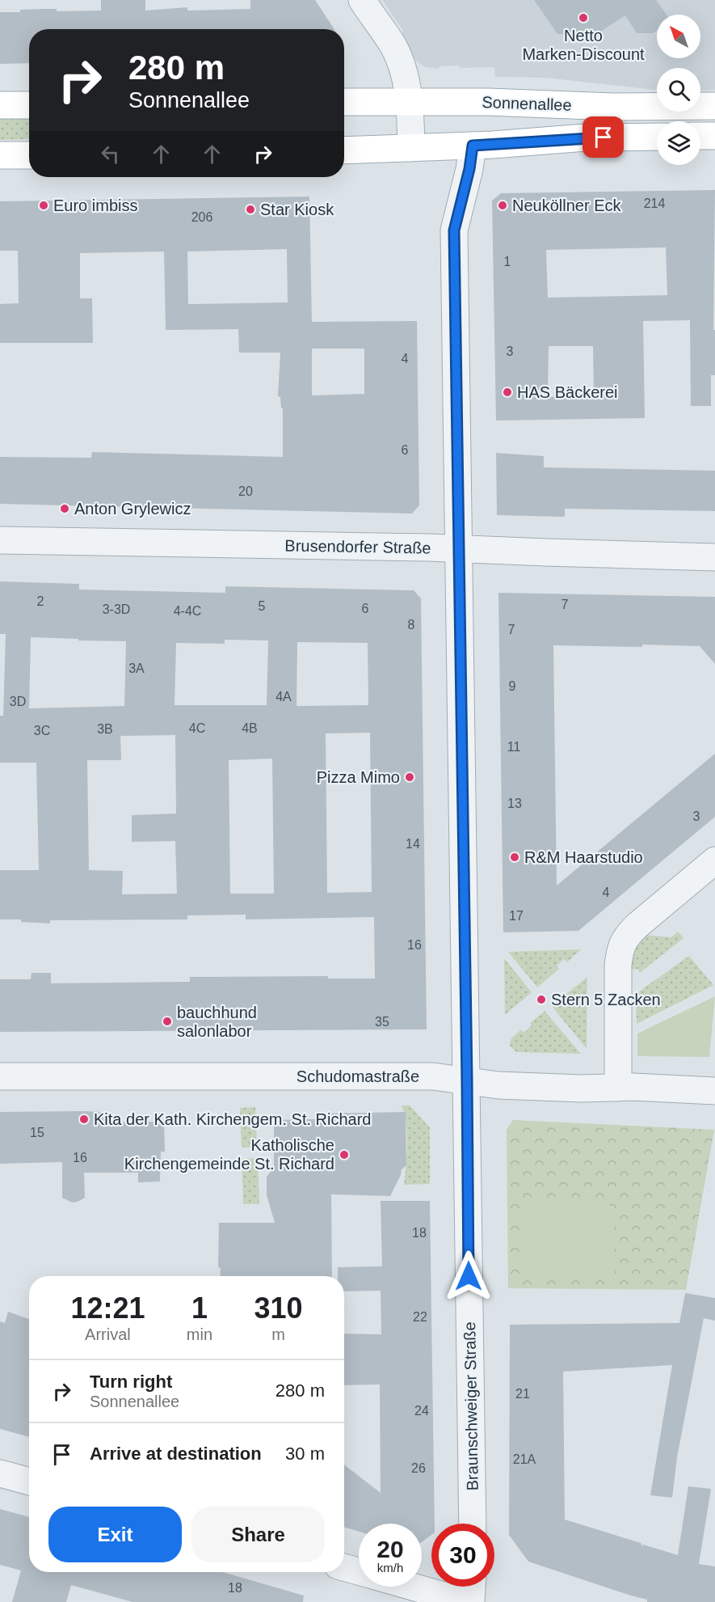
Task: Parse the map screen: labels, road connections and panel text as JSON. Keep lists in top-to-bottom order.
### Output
{
  "streets": {
    "main road": ["Sonnenallee"],
    "street": ["Brusendorfer Straße", "Schudomastraße", "Braunschweiger Straße"]
  },
  "crossings": [
    ["Brusendorfer Straße", "Braunschweiger Straße"],
    ["Schudomastraße", "Braunschweiger Straße"]
  ],
  "places": [
    "Netto Marken-Discount",
    "Euro imbiss",
    "Neuköllner Eck",
    "Star Kiosk",
    "HAS Bäckerei",
    "Anton Grylewicz",
    "Pizza Mimo",
    "R&M Haarstudio",
    "Stern 5 Zacken",
    "bauchhund salonlabor",
    "Kita der Kath. Kirchengem. St. Richard",
    "Katholische Kirchengemeinde St. Richard"
  ],
  "house_numbers": [
    "214",
    "206",
    "1",
    "3",
    "4",
    "6",
    "20",
    "2",
    "7",
    "5",
    "6",
    "3-3D",
    "4-4C",
    "8",
    "7",
    "3A",
    "9",
    "4A",
    "3D",
    "4C",
    "4B",
    "3B",
    "3C",
    "11",
    "13",
    "3",
    "14",
    "4",
    "17",
    "16",
    "35",
    "15",
    "16",
    "18",
    "22",
    "21",
    "24",
    "21A",
    "26",
    "18"
  ],
  "north": "top left",
  "page": {
    "turn": ["280 m", "Sonnenallee"],
    "eta": [
      "12:21",
      "Arrival",
      "1",
      "min",
      "310",
      "m"
    ],
    "list": [
      {
        "name": "Turn right",
        "note": "Sonnenallee",
        "value": "280 m"
      },
      {
        "name": "Arrive at destination",
        "value": "30 m"
      }
    ],
    "buttons": ["Exit", "Share"],
    "speed": "20 km/h",
    "limit": "30"
  }
}
